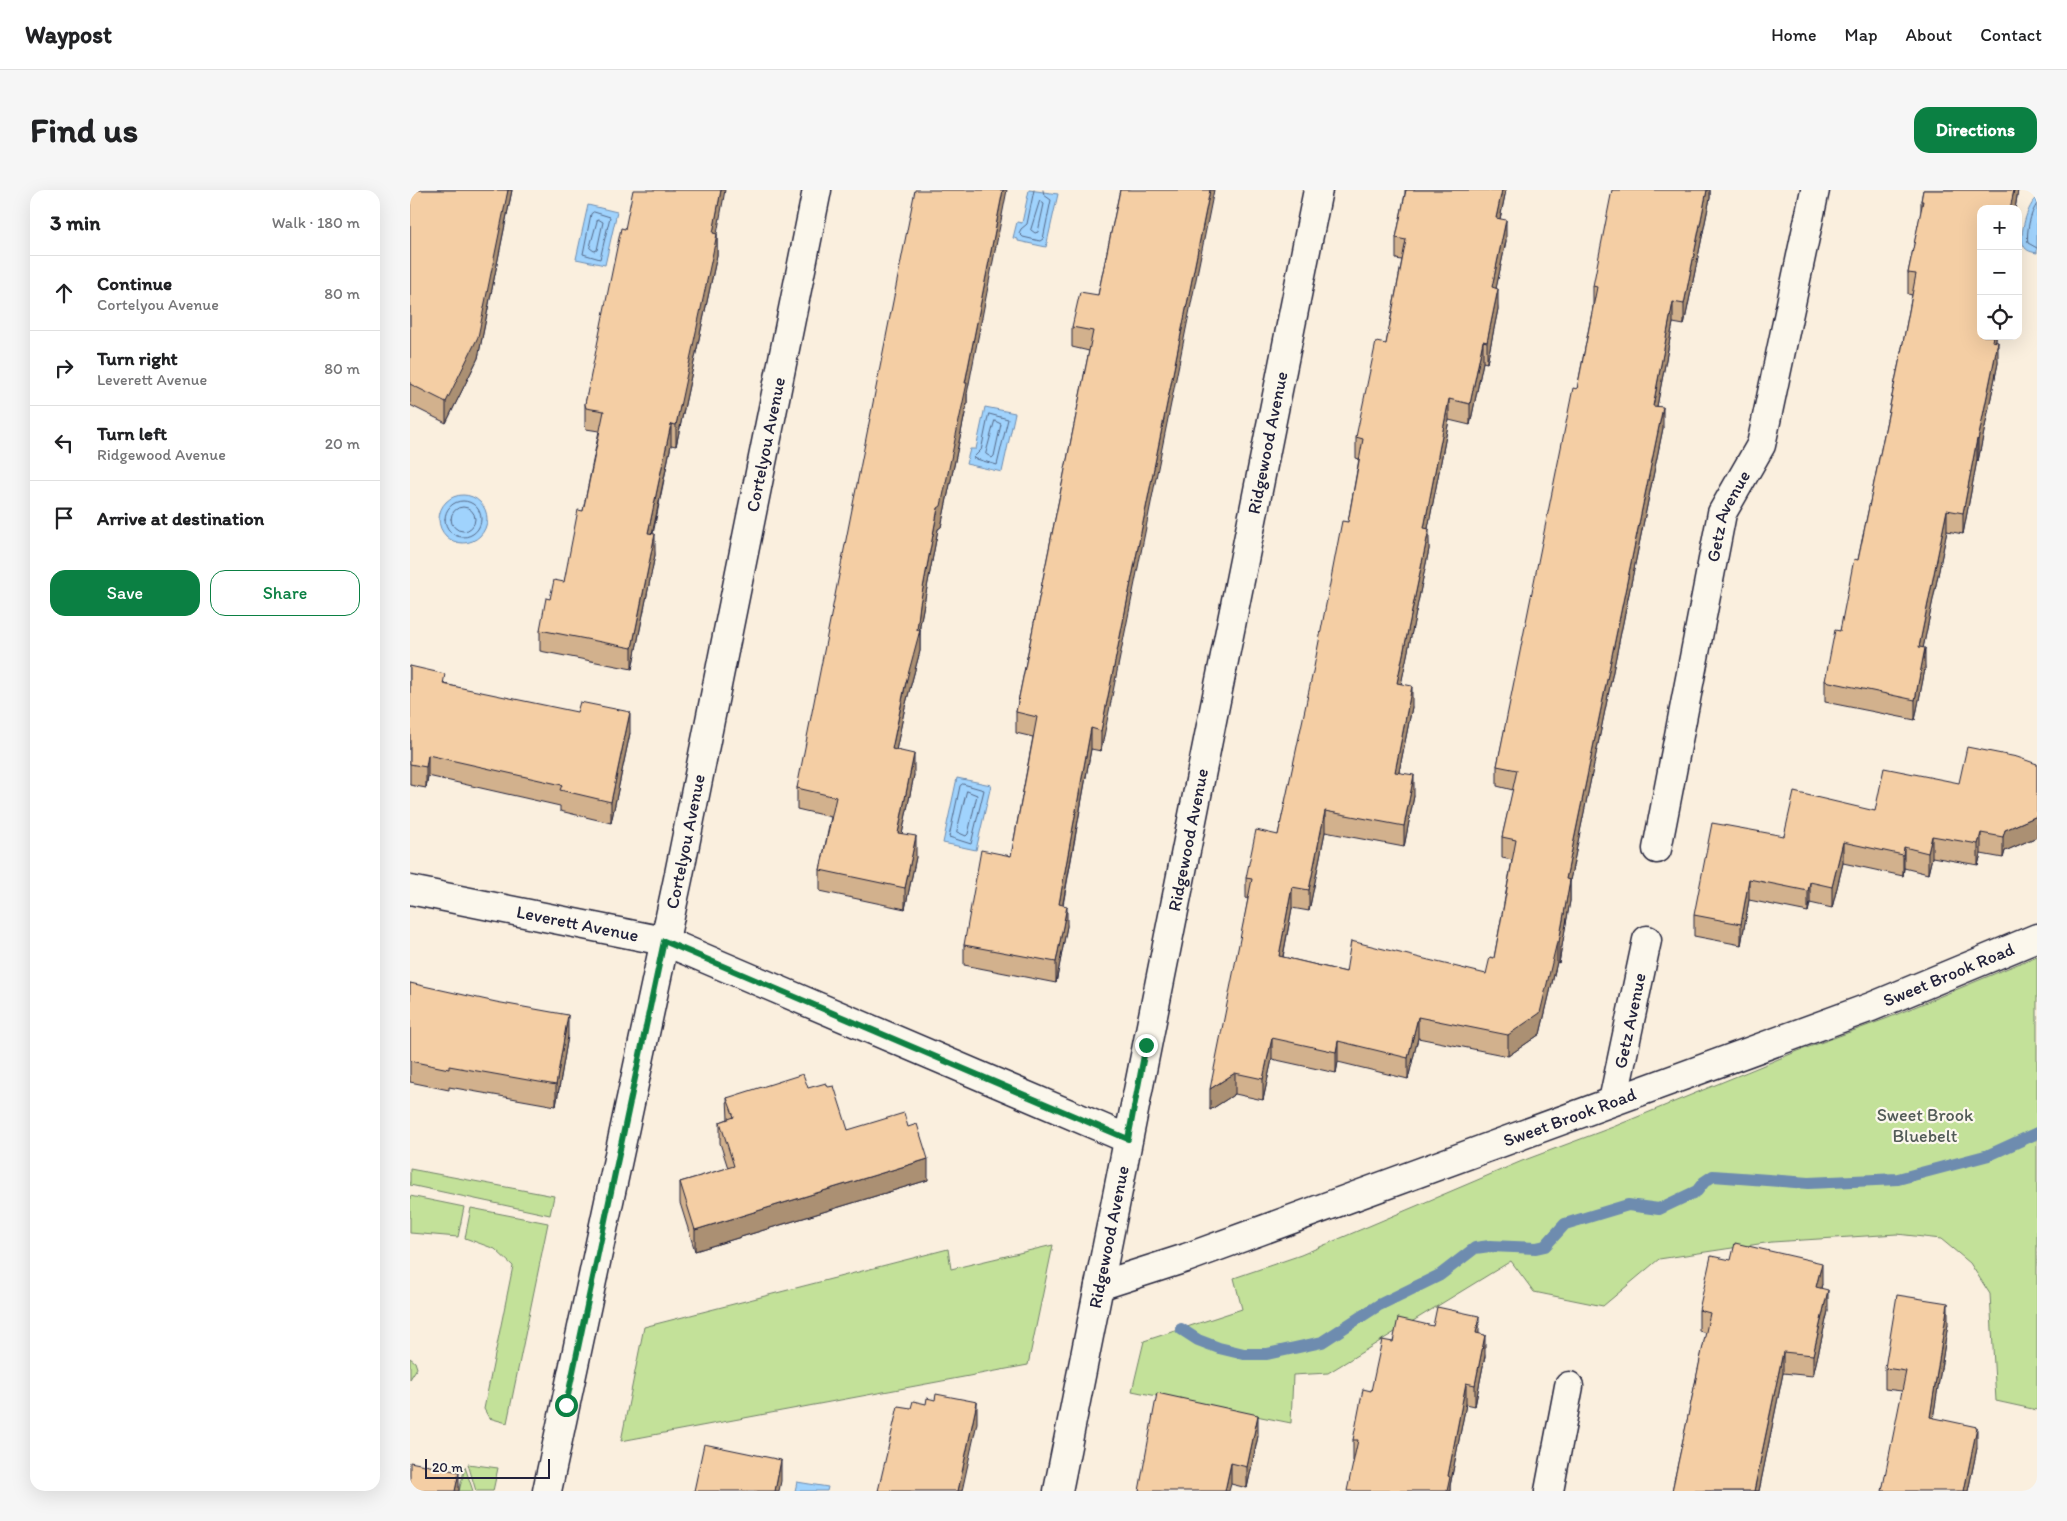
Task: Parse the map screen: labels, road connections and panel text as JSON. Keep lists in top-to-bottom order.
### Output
{
  "streets": {
    "street": [
      "Ridgewood Avenue",
      "Cortelyou Avenue",
      "Getz Avenue",
      "Leverett Avenue",
      "Sweet Brook Road"
    ]
  },
  "crossings": [
    ["Ridgewood Avenue", "Leverett Avenue"],
    ["Ridgewood Avenue", "Sweet Brook Road"],
    ["Cortelyou Avenue", "Leverett Avenue"],
    ["Getz Avenue", "Sweet Brook Road"]
  ],
  "parks": ["Sweet Brook Bluebelt"],
  "scale_bar": "20 m",
  "page": {
    "header": "Waypost",
    "nav": [
      "Home",
      "Map",
      "About",
      "Contact"
    ],
    "buttons": [
      "Directions",
      ["Save", "Share"]
    ],
    "title": "Find us",
    "heading": ["3 min", "Walk · 180 m"],
    "map_buttons": ["+", "−"],
    "list": [
      ["Continue", "Cortelyou Avenue", "80 m"],
      ["Turn right", "Leverett Avenue", "80 m"],
      ["Turn left", "Ridgewood Avenue", "20 m"],
      "Arrive at destination"
    ],
    "scale": "20 m"
  }
}
